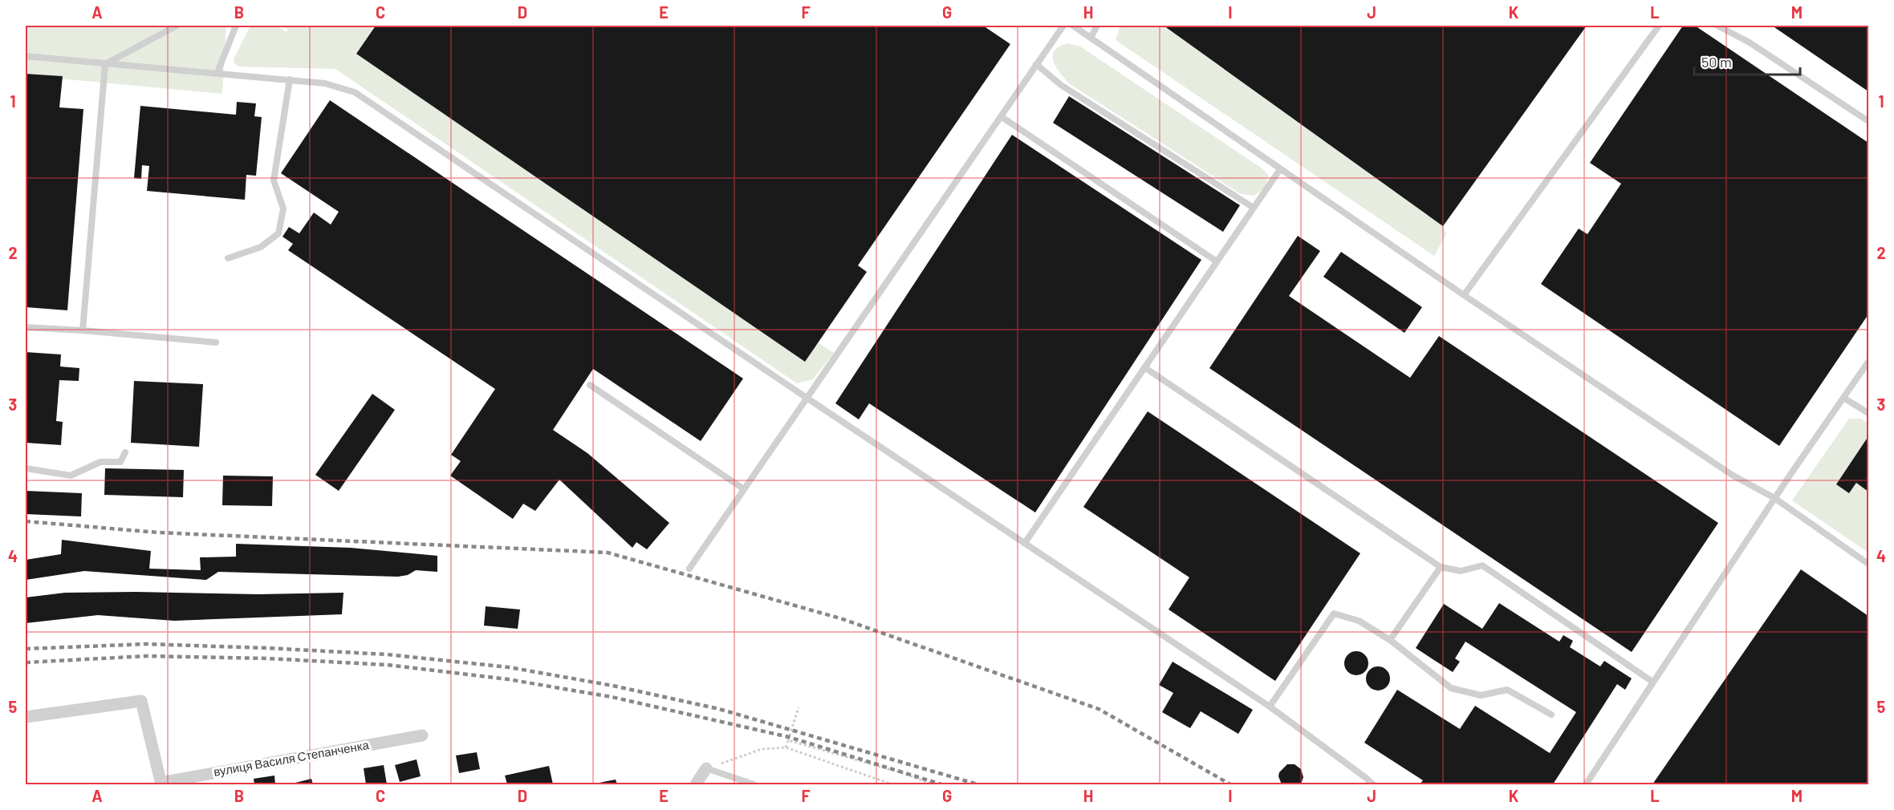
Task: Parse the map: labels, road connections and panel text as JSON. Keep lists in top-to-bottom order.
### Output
{
  "streets": {
    "street": ["вулиця Василя Степанченка"]
  },
  "scale_bar": "50 m",
  "grid": {
    "columns": [
      "A",
      "B",
      "C",
      "D",
      "E",
      "F",
      "G",
      "H",
      "I",
      "J",
      "K",
      "L",
      "M"
    ],
    "rows": [
      "1",
      "2",
      "3",
      "4",
      "5"
    ]
  }
}
